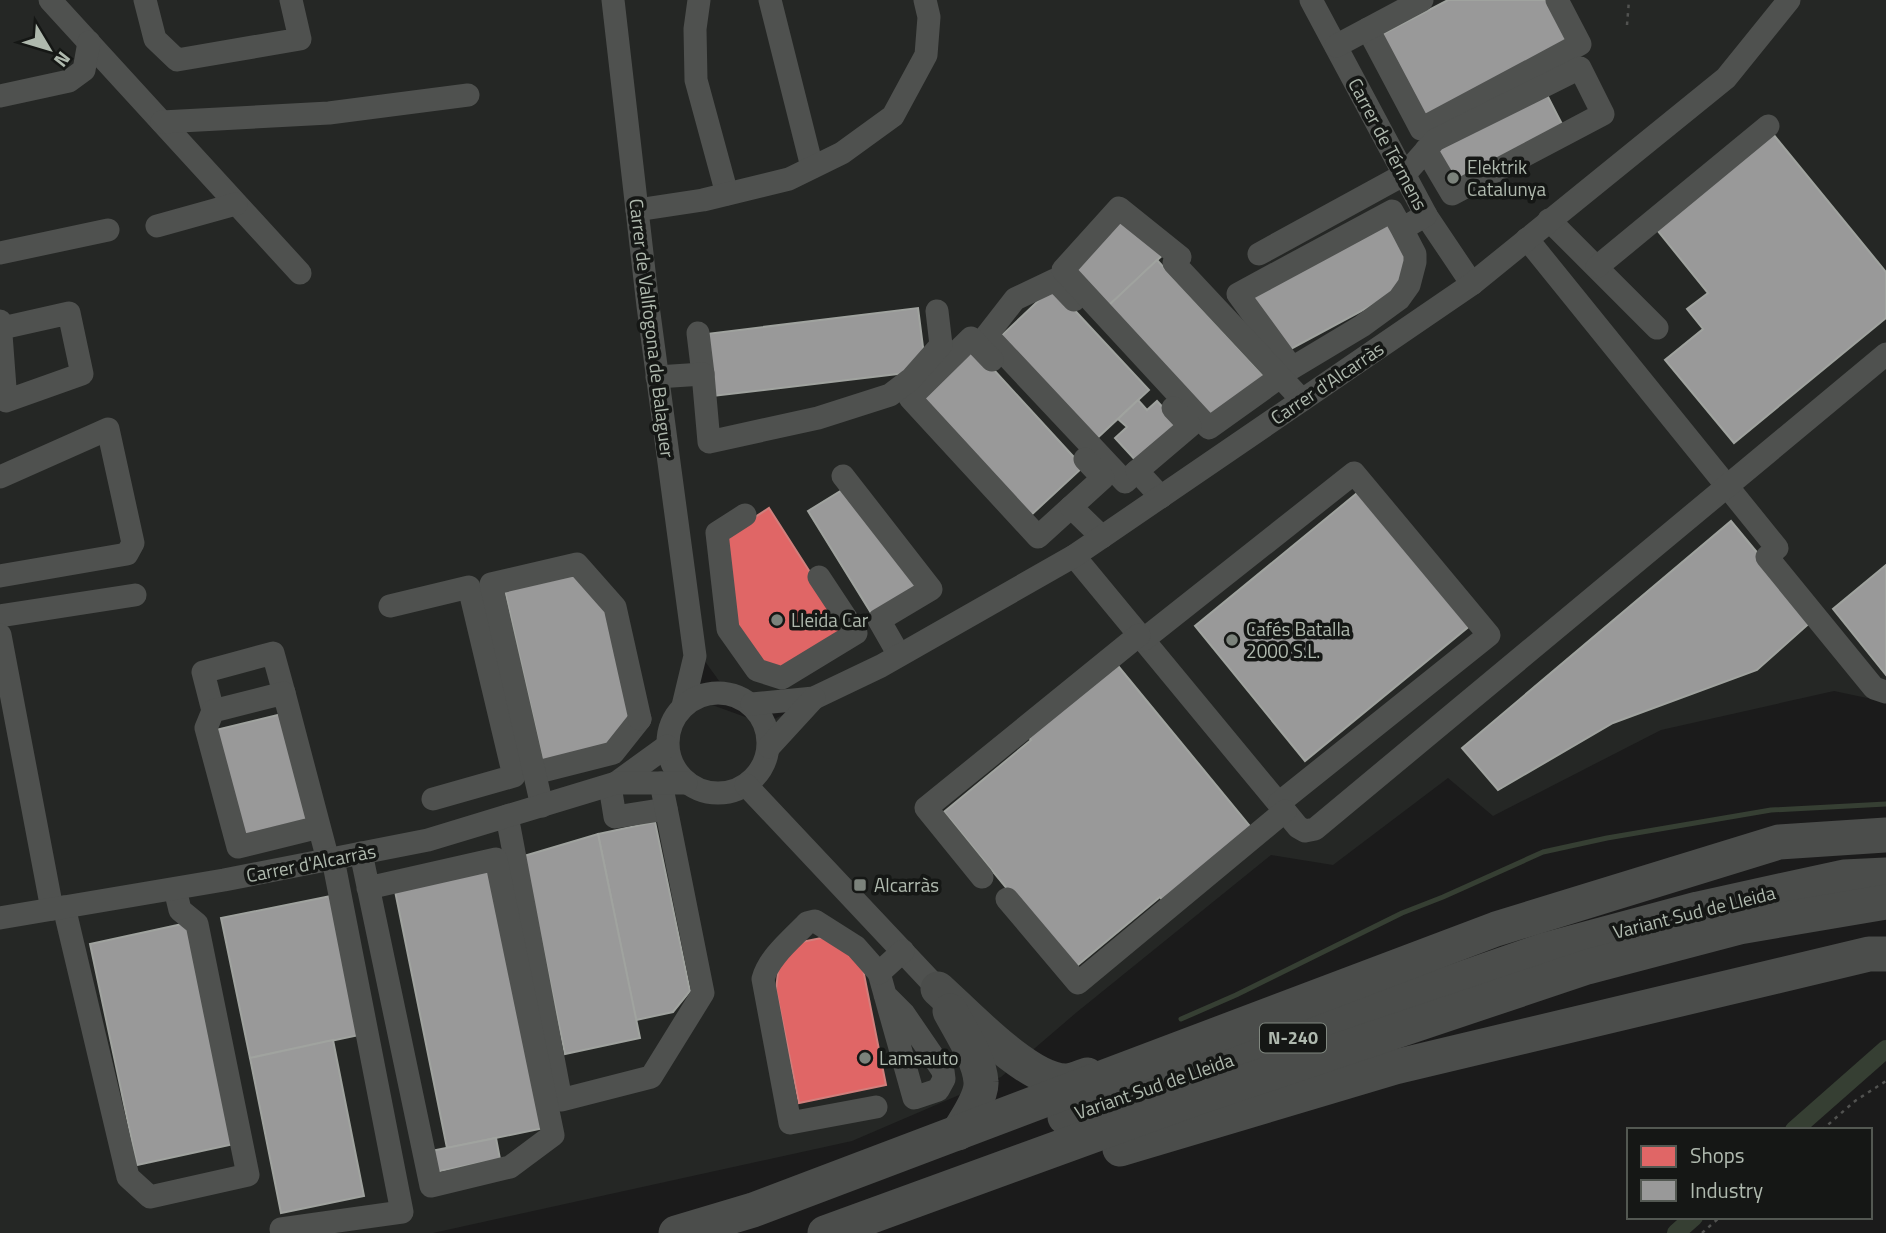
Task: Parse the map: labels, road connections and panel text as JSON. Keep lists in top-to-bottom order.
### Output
{
  "streets": {
    "highway": ["Variant Sud de Lleida", "N-240"],
    "street": ["Carrer de Térmens", "Carrer de Vallfogona de Balaguer", "Carrer d'Alcarràs"]
  },
  "crossings": [
    ["Carrer de Térmens", "Carrer d'Alcarràs"]
  ],
  "places": {
    "other": [
      "Elektrik Catalunya",
      "Lleida Car",
      "Cafés Batalla 2000 S.L.",
      "Lamsauto"
    ],
    "transit": ["Alcarràs"]
  },
  "legend": ["Shops", "Industry"],
  "north": "bottom right"
}
